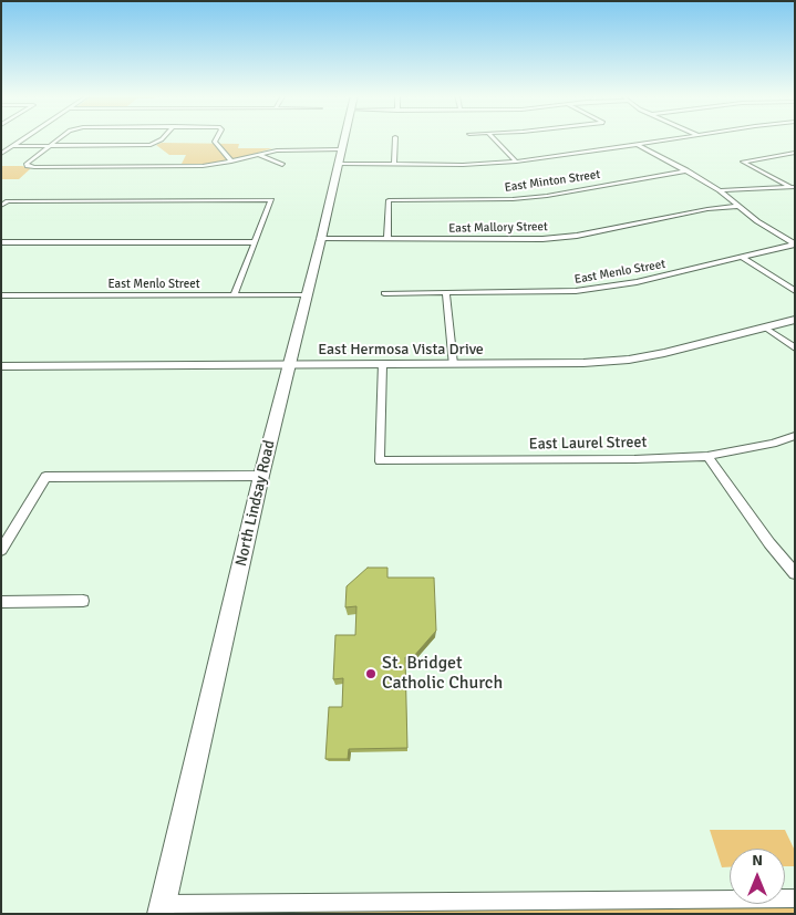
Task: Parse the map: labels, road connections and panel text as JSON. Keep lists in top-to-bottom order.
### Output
{
  "streets": {
    "main road": ["North Lindsay Road"],
    "street": [
      "East Minton Street",
      "East Mallory Street",
      "East Menlo Street",
      "East Hermosa Vista Drive",
      "East Laurel Street"
    ]
  },
  "crossings": [
    ["East Minton Street", "East Mallory Street"],
    ["East Mallory Street", "North Lindsay Road"],
    ["East Menlo Street", "North Lindsay Road"],
    ["East Hermosa Vista Drive", "East Laurel Street"],
    ["East Hermosa Vista Drive", "North Lindsay Road"]
  ],
  "places": ["St. Bridget Catholic Church"],
  "north": "top"
}
